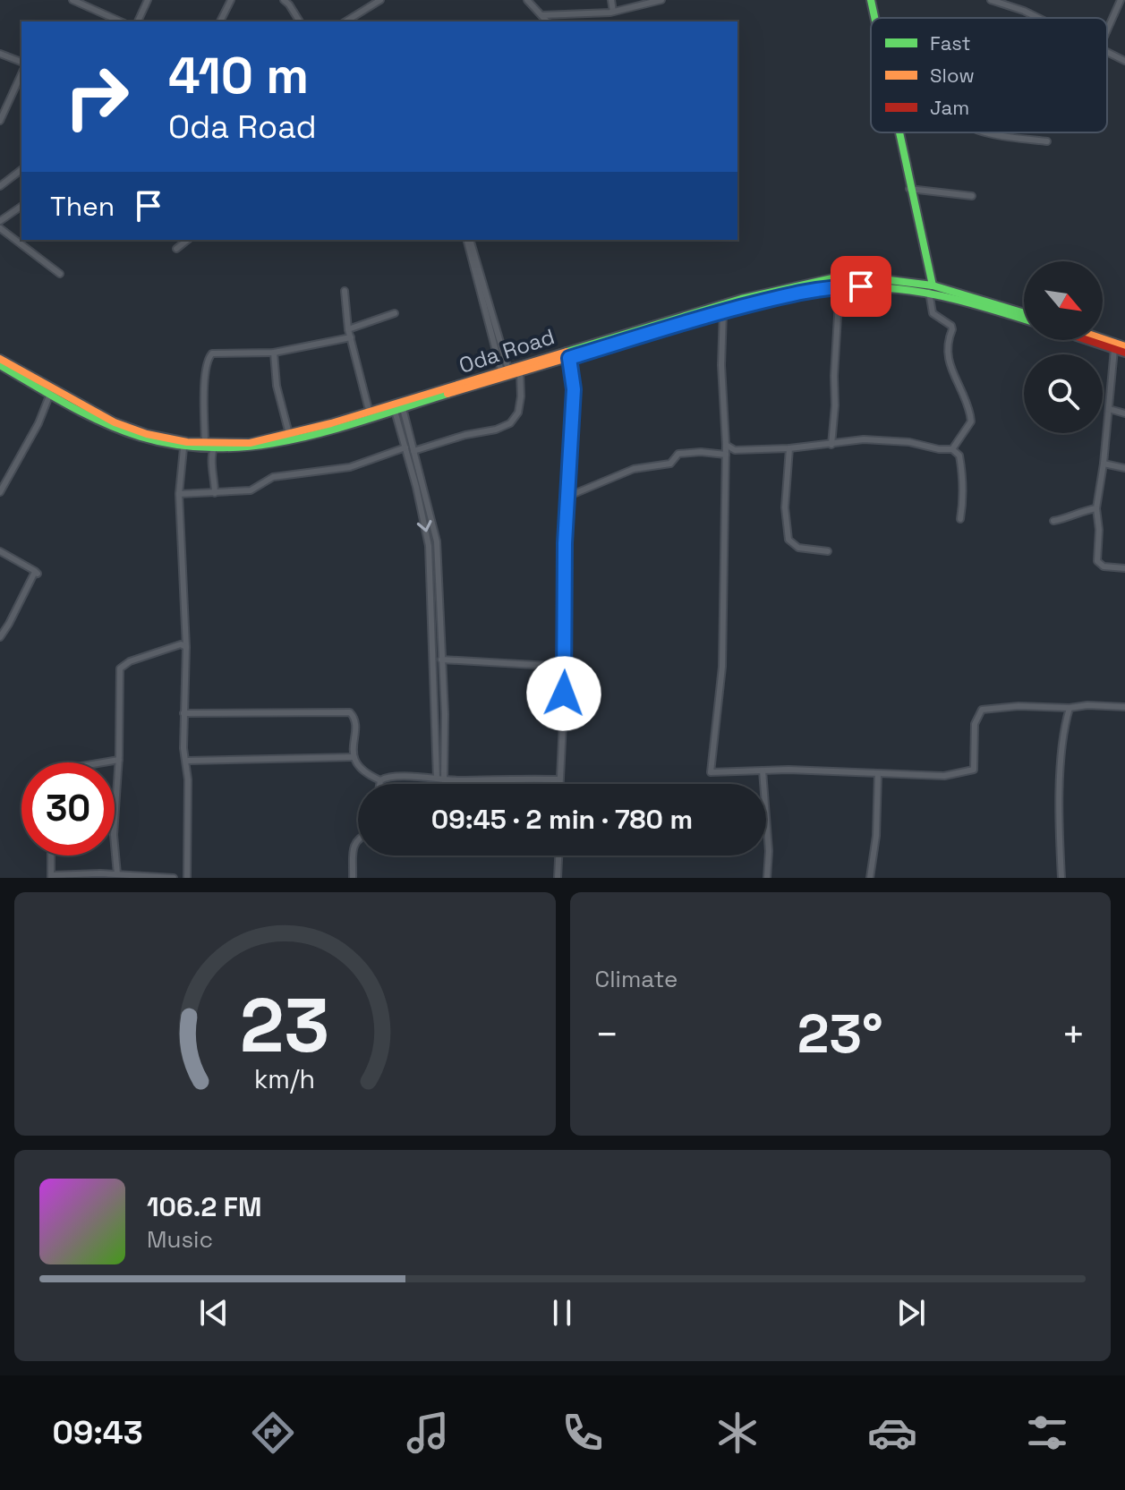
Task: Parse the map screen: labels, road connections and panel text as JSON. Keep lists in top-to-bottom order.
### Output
{
  "streets": {
    "street": ["Oda Road"]
  },
  "legend": ["Fast", "Slow", "Jam"],
  "north": "bottom right",
  "page": {
    "turn": ["410 m", "Oda Road"],
    "then": "Then",
    "limit": "30",
    "trip": "09:45 · 2 min · 780 m",
    "tile": "Climate",
    "heat": ["−", "23°", "+"],
    "song": ["106.2 FM", "Music"],
    "tabs": "09:43",
    "gauge": ["23", "km/h"]
  }
}
